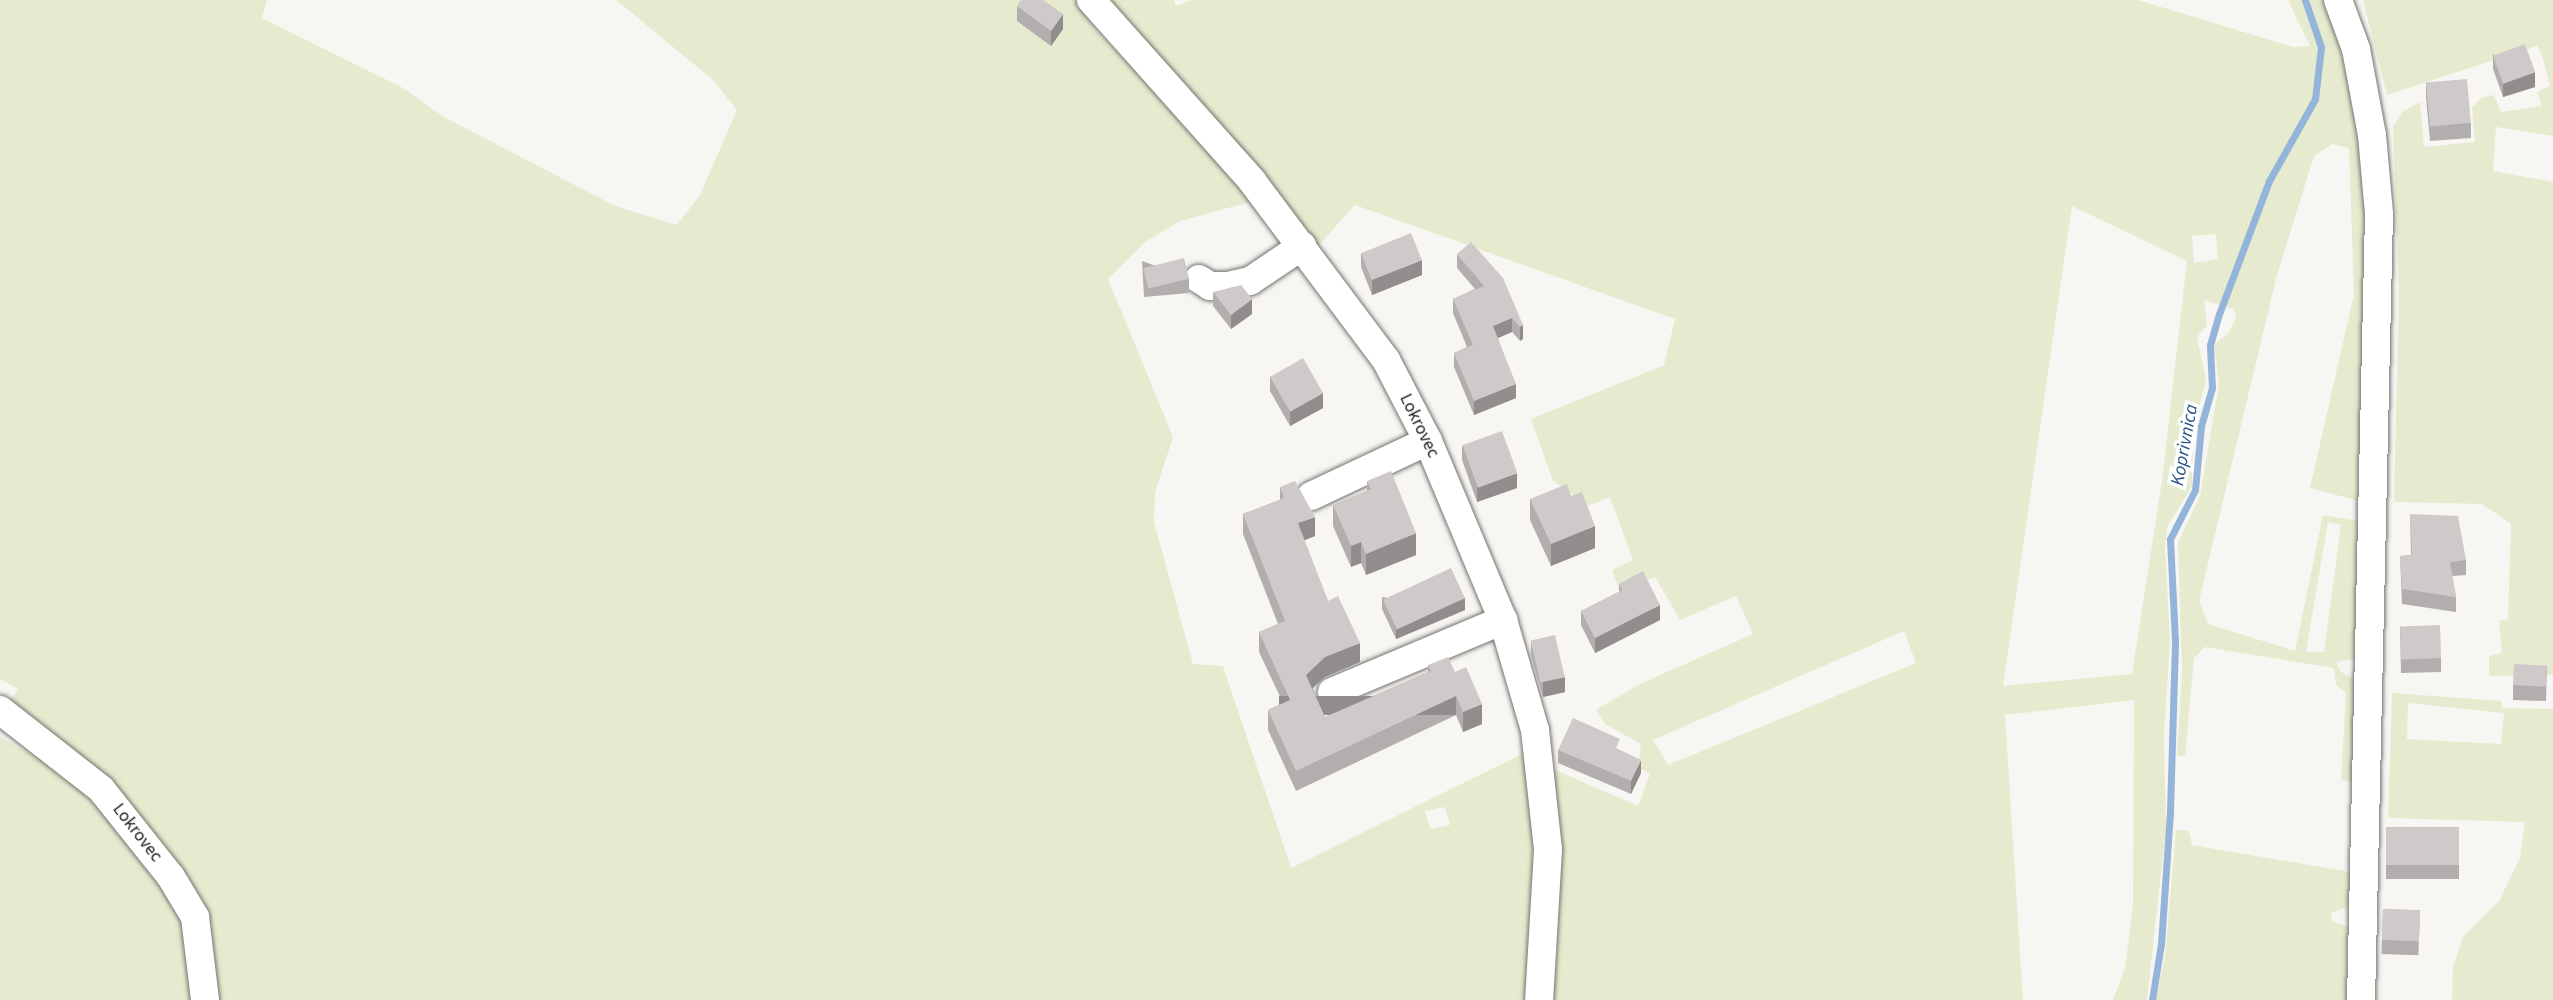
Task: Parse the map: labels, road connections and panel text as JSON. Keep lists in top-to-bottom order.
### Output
{
  "streets": {
    "street": ["Lokrovec"]
  },
  "water": ["Koprivnica"]
}
